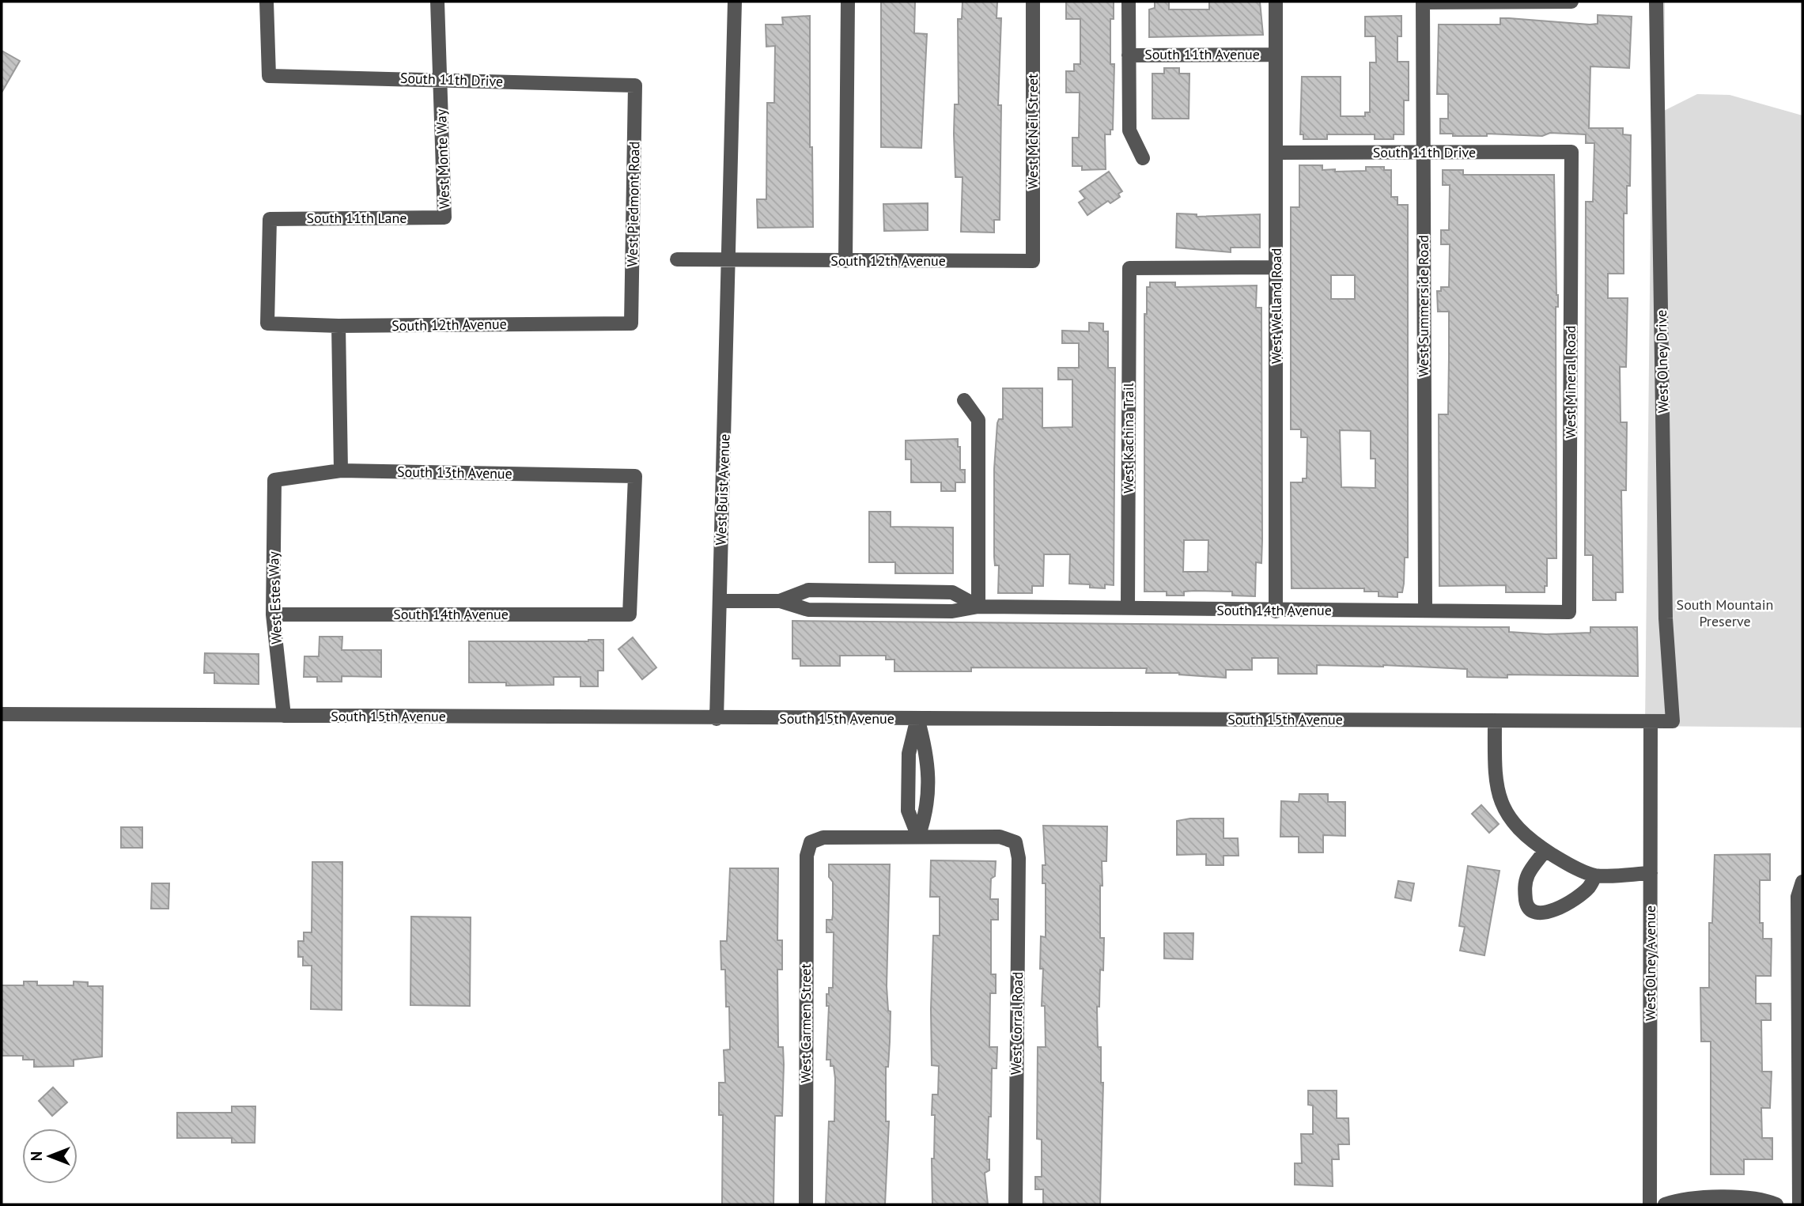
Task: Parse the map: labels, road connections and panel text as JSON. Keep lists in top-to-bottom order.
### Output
{
  "streets": {
    "street": [
      "South 11th Avenue",
      "South 11th Drive",
      "West McNeil Street",
      "West Monte Way",
      "West Piedmont Road",
      "South 11th Lane",
      "South 12th Avenue",
      "West Welland Road",
      "West Summerside Road",
      "West Olney Drive",
      "West Mineral Road",
      "West Kachina Trail",
      "South 13th Avenue",
      "West Buist Avenue",
      "West Estes Way",
      "South 14th Avenue",
      "South 15th Avenue",
      "West Olney Avenue",
      "West Carmen Street",
      "West Corral Road"
    ]
  },
  "crossings": [
    ["South 11th Avenue", "West Welland Road"],
    ["South 11th Drive", "West Monte Way"],
    ["South 11th Drive", "West Piedmont Road"],
    ["South 11th Drive", "West Welland Road"],
    ["South 11th Drive", "West Summerside Road"],
    ["South 11th Drive", "West Mineral Road"],
    ["West McNeil Street", "South 12th Avenue"],
    ["West Monte Way", "South 11th Lane"],
    ["West Piedmont Road", "South 12th Avenue"],
    ["South 11th Lane", "South 12th Avenue"],
    ["South 12th Avenue", "West Buist Avenue"],
    ["West Welland Road", "West Kachina Trail"],
    ["West Welland Road", "South 14th Avenue"],
    ["West Summerside Road", "South 14th Avenue"],
    ["West Olney Drive", "South 15th Avenue"],
    ["West Mineral Road", "South 14th Avenue"],
    ["West Kachina Trail", "South 14th Avenue"],
    ["South 13th Avenue", "West Estes Way"],
    ["South 13th Avenue", "South 14th Avenue"],
    ["West Buist Avenue", "South 14th Avenue"],
    ["West Buist Avenue", "South 15th Avenue"],
    ["West Estes Way", "South 14th Avenue"],
    ["West Estes Way", "South 15th Avenue"],
    ["South 15th Avenue", "West Olney Avenue"],
    ["West Carmen Street", "West Corral Road"]
  ],
  "parks": ["South Mountain Preserve"],
  "north": "left"
}
